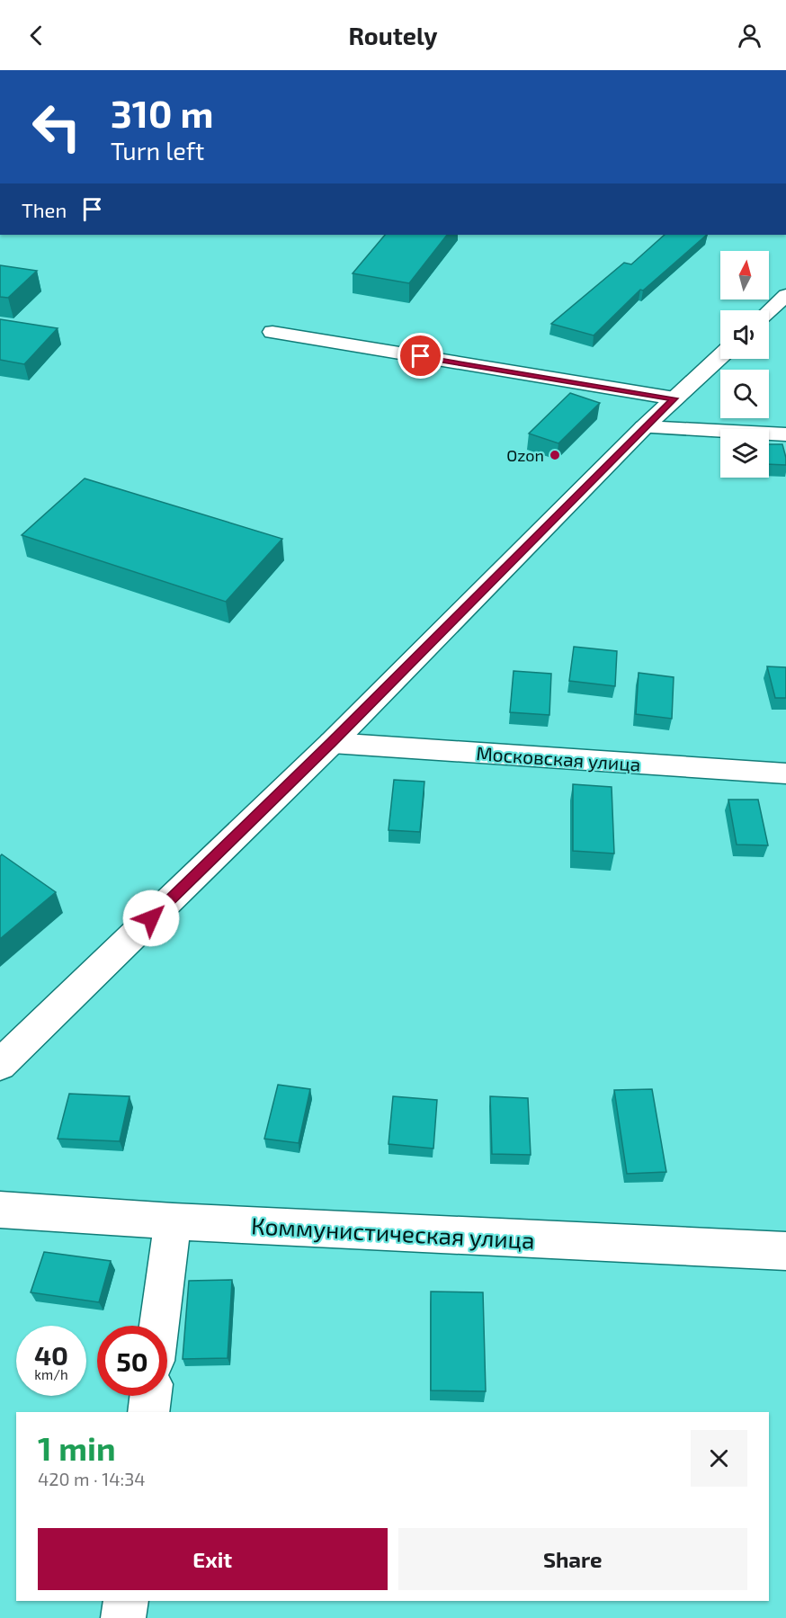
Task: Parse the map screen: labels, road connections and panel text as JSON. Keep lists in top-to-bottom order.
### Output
{
  "streets": {
    "street": ["Московская улица", "Коммунистическая улица"]
  },
  "places": ["Ozon"],
  "north": "top",
  "page": {
    "header": "Routely",
    "turn": ["310 m", "Turn left"],
    "then": "Then",
    "speed": "40 km/h",
    "limit": "50",
    "heading": ["1 min", "420 m · 14:34"],
    "buttons": ["Exit", "Share"]
  }
}
